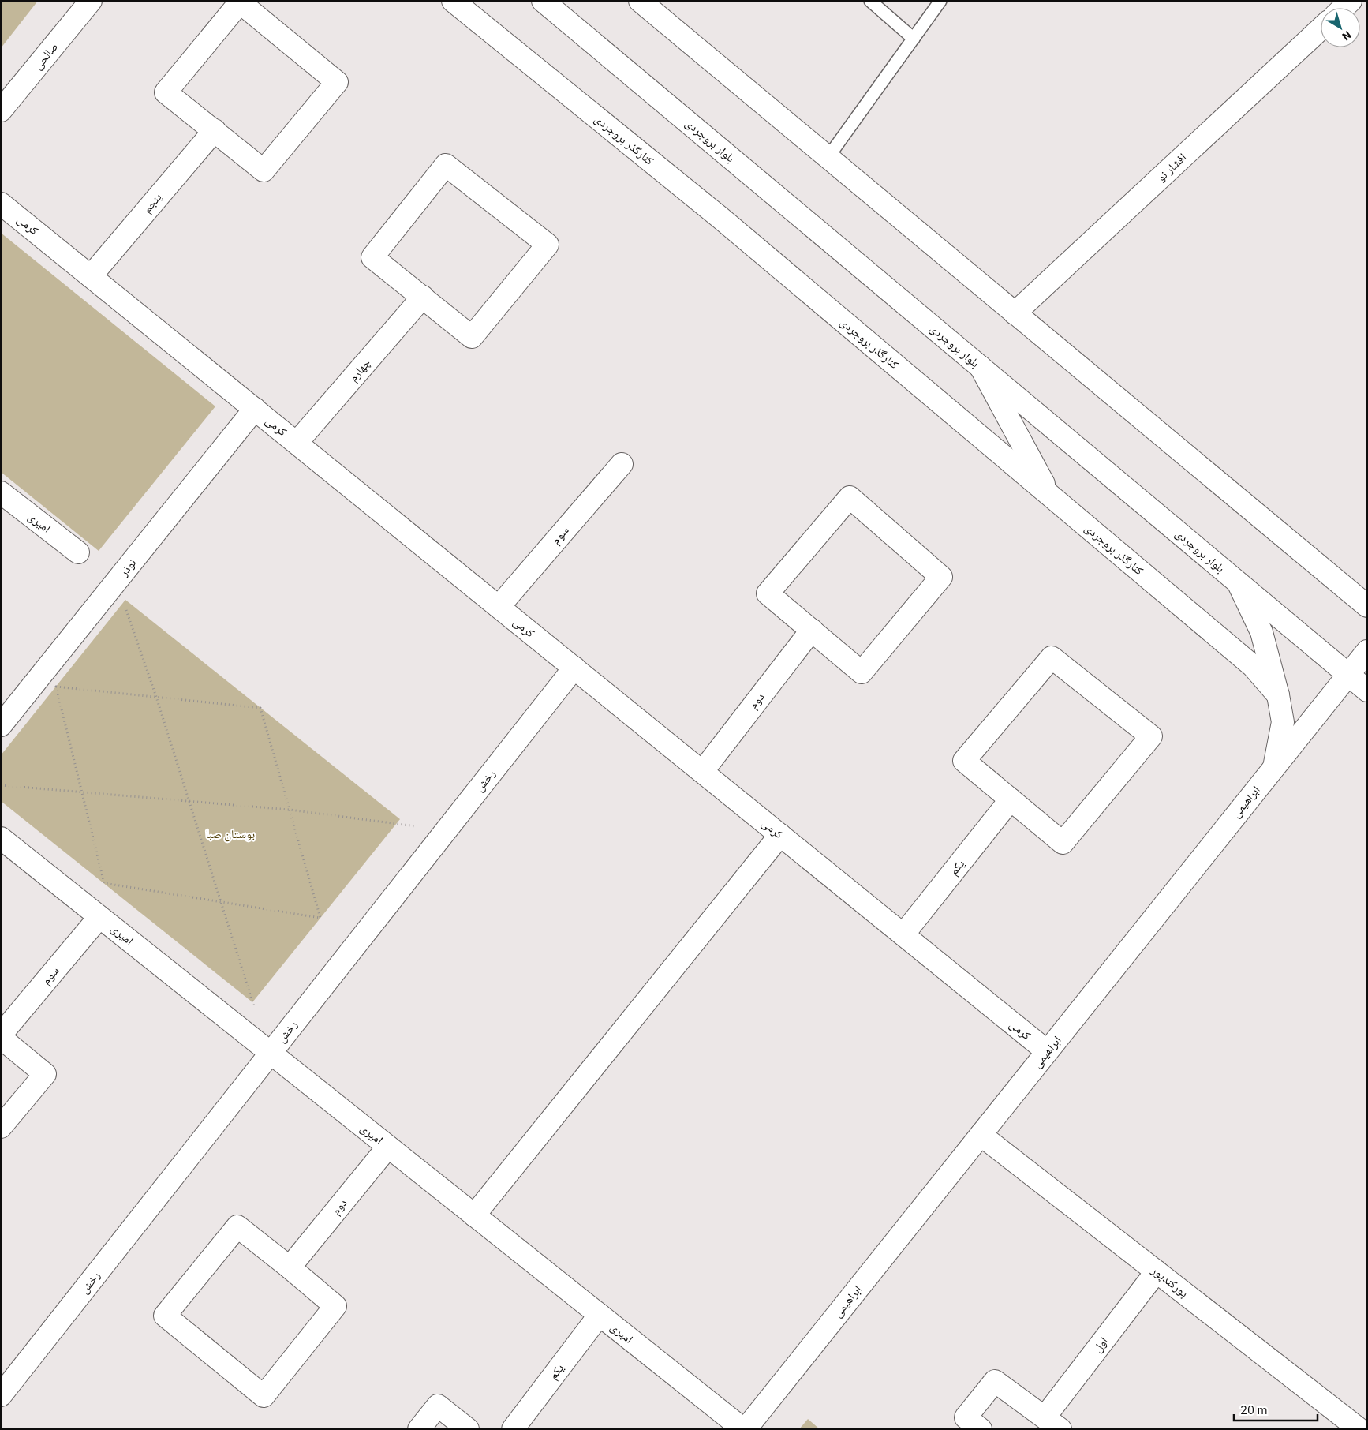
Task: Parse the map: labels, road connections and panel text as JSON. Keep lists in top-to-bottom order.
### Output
{
  "streets": {
    "street": [
      "صالحی",
      "کنارگذر بروجردی",
      "بلوار بروجردی",
      "افشار نو",
      "پنجم",
      "کرمی",
      "چهارم",
      "امیری",
      "سوم",
      "نوذر",
      "دوم",
      "رخش",
      "ابراهیمی",
      "یکم",
      "پورکندپور",
      "اول"
    ]
  },
  "crossings": [
    ["بلوار بروجردی", "ابراهیمی"],
    ["پنجم", "کرمی"],
    ["کرمی", "چهارم"],
    ["کرمی", "سوم"],
    ["کرمی", "نوذر"],
    ["کرمی", "دوم"],
    ["کرمی", "رخش"],
    ["کرمی", "ابراهیمی"],
    ["کرمی", "یکم"],
    ["امیری", "سوم"],
    ["امیری", "دوم"],
    ["امیری", "رخش"],
    ["امیری", "ابراهیمی"],
    ["امیری", "یکم"],
    ["ابراهیمی", "پورکندپور"],
    ["پورکندپور", "اول"]
  ],
  "parks": ["بوستان صبا"],
  "scale_bar": "20 m",
  "north": "bottom right"
}
